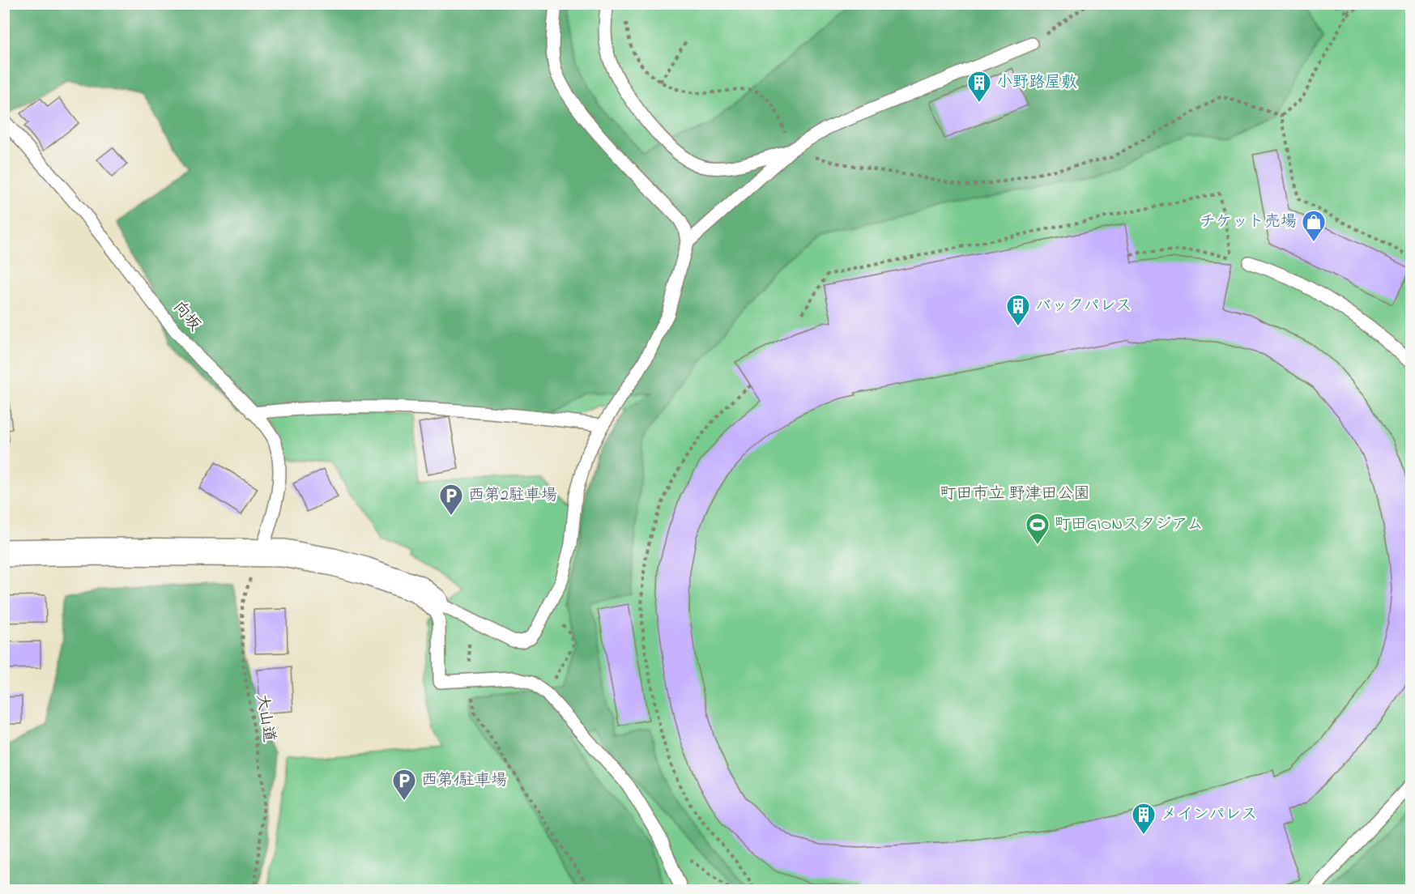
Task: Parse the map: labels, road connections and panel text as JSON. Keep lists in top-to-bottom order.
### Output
{
  "streets": {
    "lane": ["向坂"],
    "path": ["大山道"]
  },
  "crossings": [
    ["向坂", "大山道"]
  ],
  "parks": ["町田市立 野津田公園"],
  "places": {
    "building": ["小野路屋敷", "バックパレス", "メインパレス"],
    "shop": ["チケット売場"],
    "parking": ["西第2駐車場", "西第1駐車場"],
    "sports": ["町田GIONスタジアム"]
  }
}
